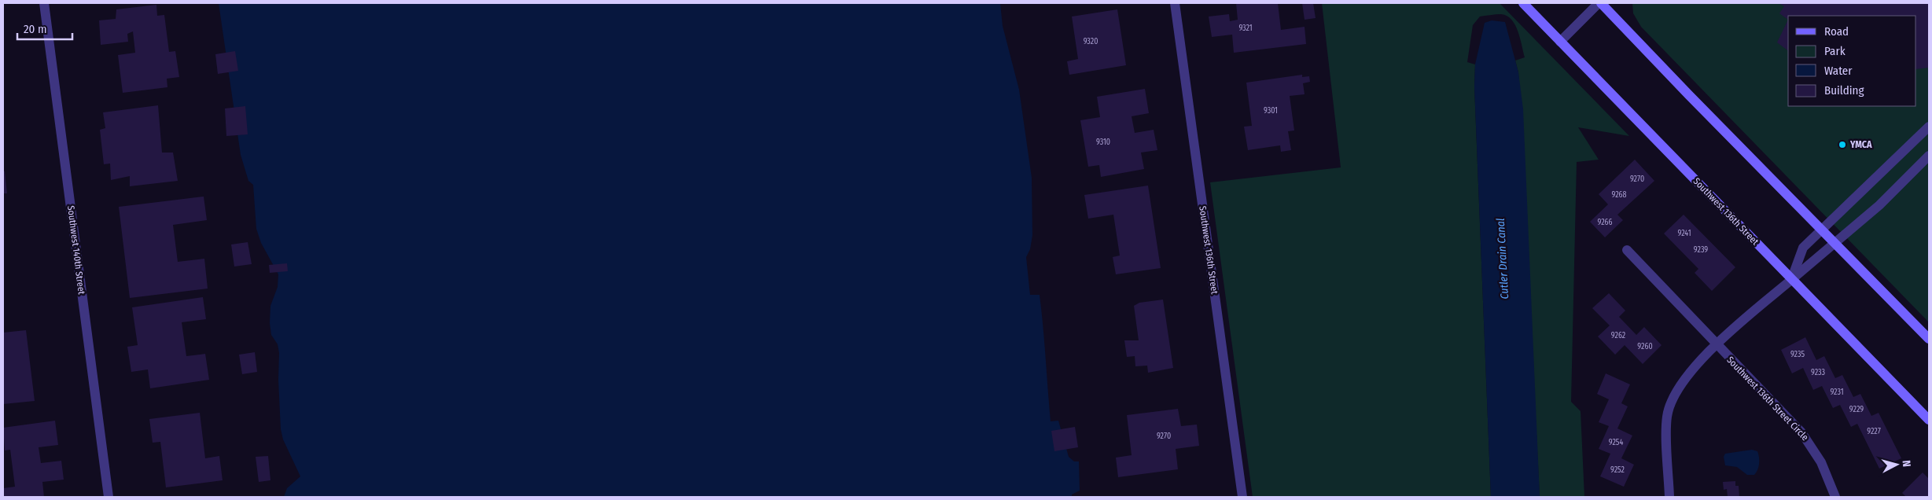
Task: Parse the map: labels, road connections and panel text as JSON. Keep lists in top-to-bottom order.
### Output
{
  "streets": {
    "street": ["Southwest 136th Street", "Southwest 140th Street", "Southwest 136th Street Circle"]
  },
  "water": ["Cutler Drain Canal"],
  "places": ["YMCA"],
  "house_numbers": [
    "9321",
    "9320",
    "9301",
    "9310",
    "9270",
    "9268",
    "9266",
    "9241",
    "9239",
    "9262",
    "9260",
    "9235",
    "9233",
    "9231",
    "9229",
    "9227",
    "9270",
    "9254",
    "9252"
  ],
  "legend": [
    "Road",
    "Park",
    "Water",
    "Building"
  ],
  "scale_bar": "20 m",
  "north": "right"
}
